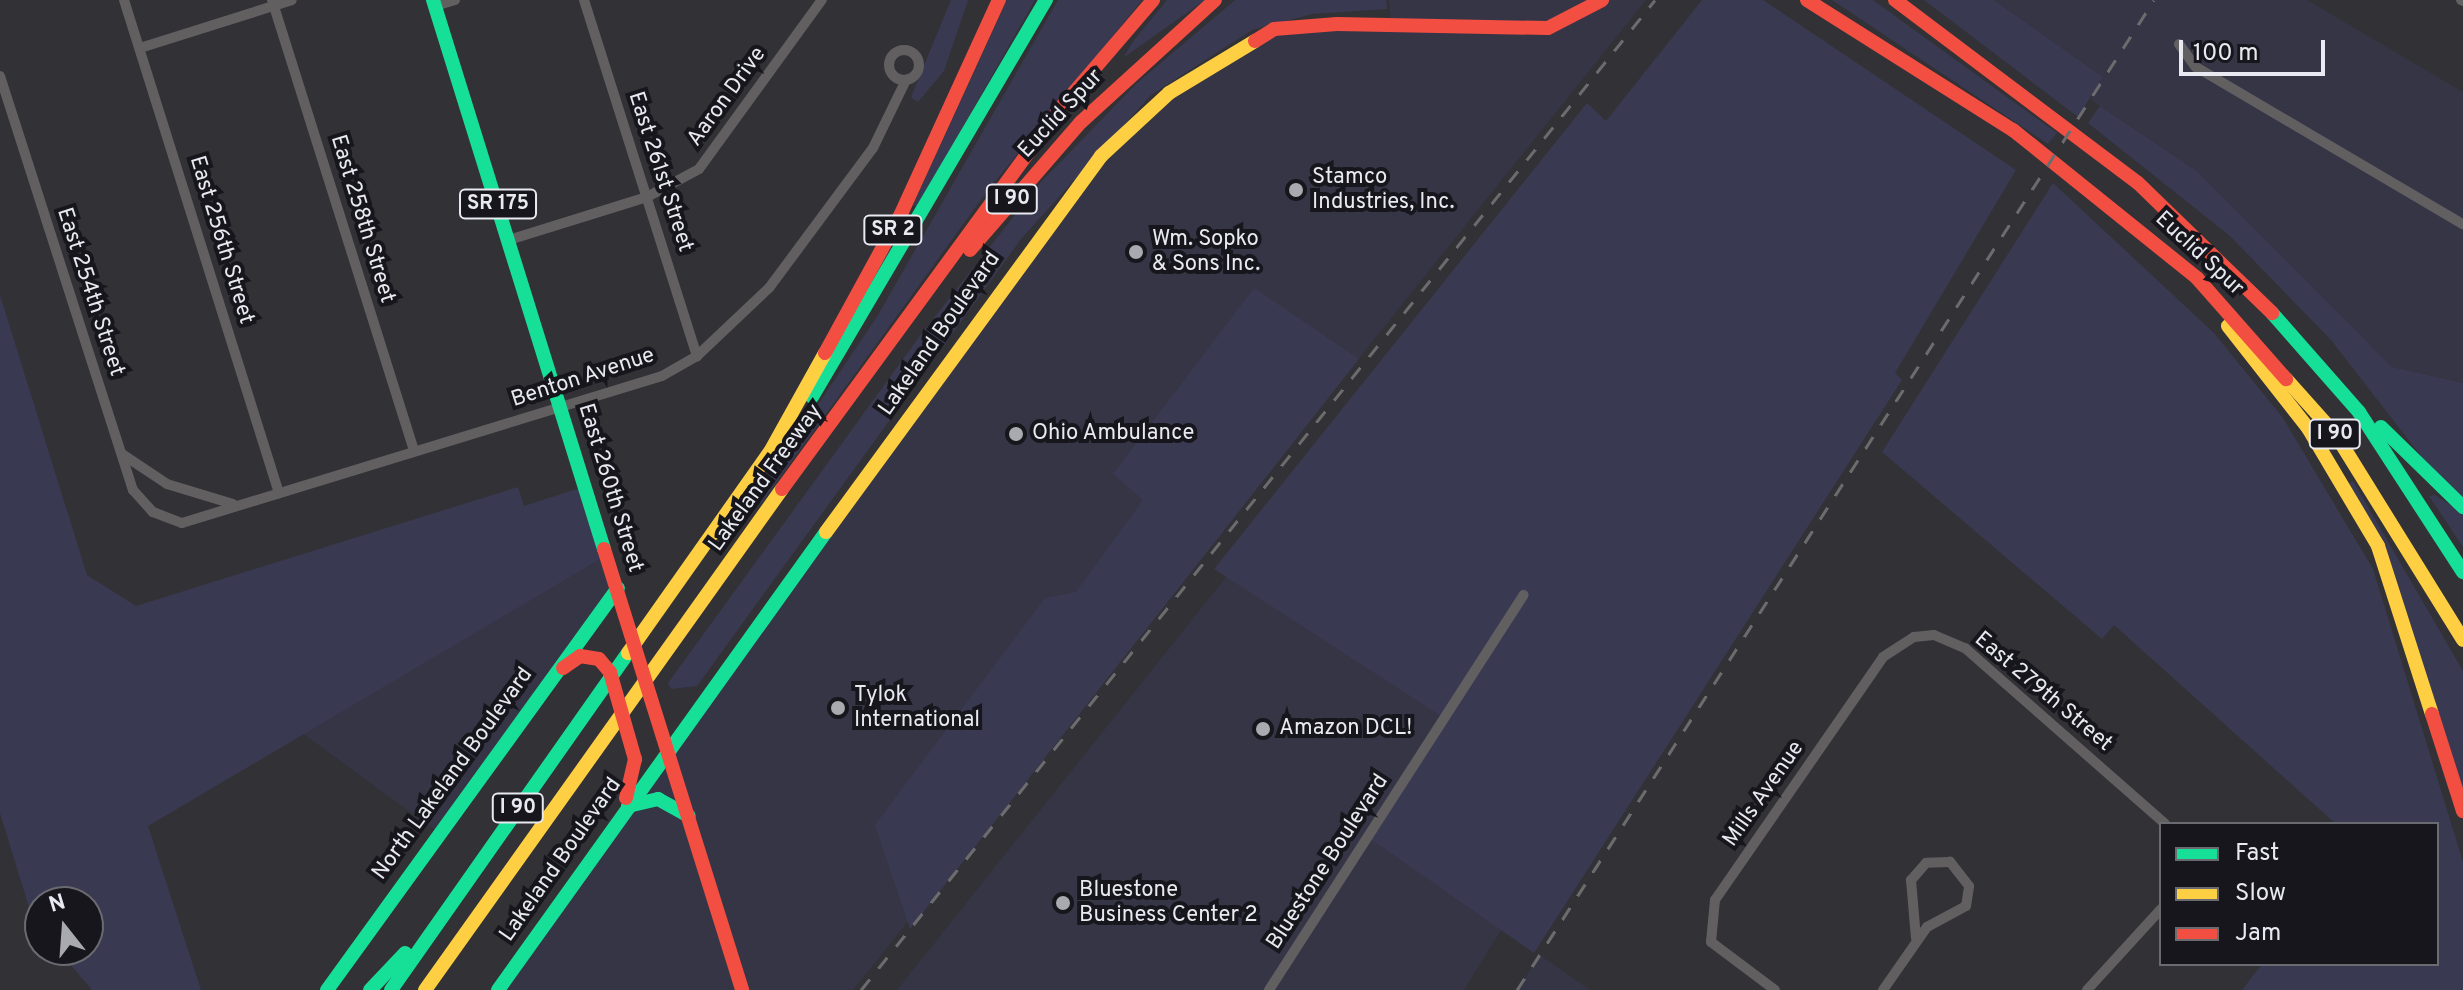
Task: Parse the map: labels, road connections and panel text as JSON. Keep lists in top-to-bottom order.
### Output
{
  "streets": {
    "main road": [
      "Euclid Spur",
      "I 90",
      "SR 175",
      "SR 2",
      "Lakeland Boulevard",
      "Lakeland Freeway",
      "East 260th Street",
      "North Lakeland Boulevard"
    ],
    "street": [
      "Aaron Drive",
      "East 261st Street",
      "East 258th Street",
      "East 256th Street",
      "East 254th Street",
      "Benton Avenue",
      "East 279th Street",
      "Mills Avenue",
      "Bluestone Boulevard"
    ]
  },
  "crossings": [
    ["Aaron Drive", "East 261st Street"],
    ["Aaron Drive", "East 260th Street"],
    ["Euclid Spur", "Lakeland Freeway"],
    ["East 261st Street", "Benton Avenue"],
    ["I 90", "Lakeland Freeway"],
    ["East 258th Street", "Benton Avenue"],
    ["East 256th Street", "Benton Avenue"],
    ["East 254th Street", "Benton Avenue"],
    ["Lakeland Boulevard", "East 260th Street"],
    ["Benton Avenue", "East 260th Street"],
    ["East 260th Street", "North Lakeland Boulevard"],
    ["East 279th Street", "Mills Avenue"]
  ],
  "places": [
    "Stamco Industries, Inc.",
    "Wm. Sopko & Sons Inc.",
    "Ohio Ambulance",
    "Tylok International",
    "Amazon DCL!",
    "Bluestone Business Center 2"
  ],
  "legend": ["Fast", "Slow", "Jam"],
  "scale_bar": "100 m",
  "north": "top"
}
